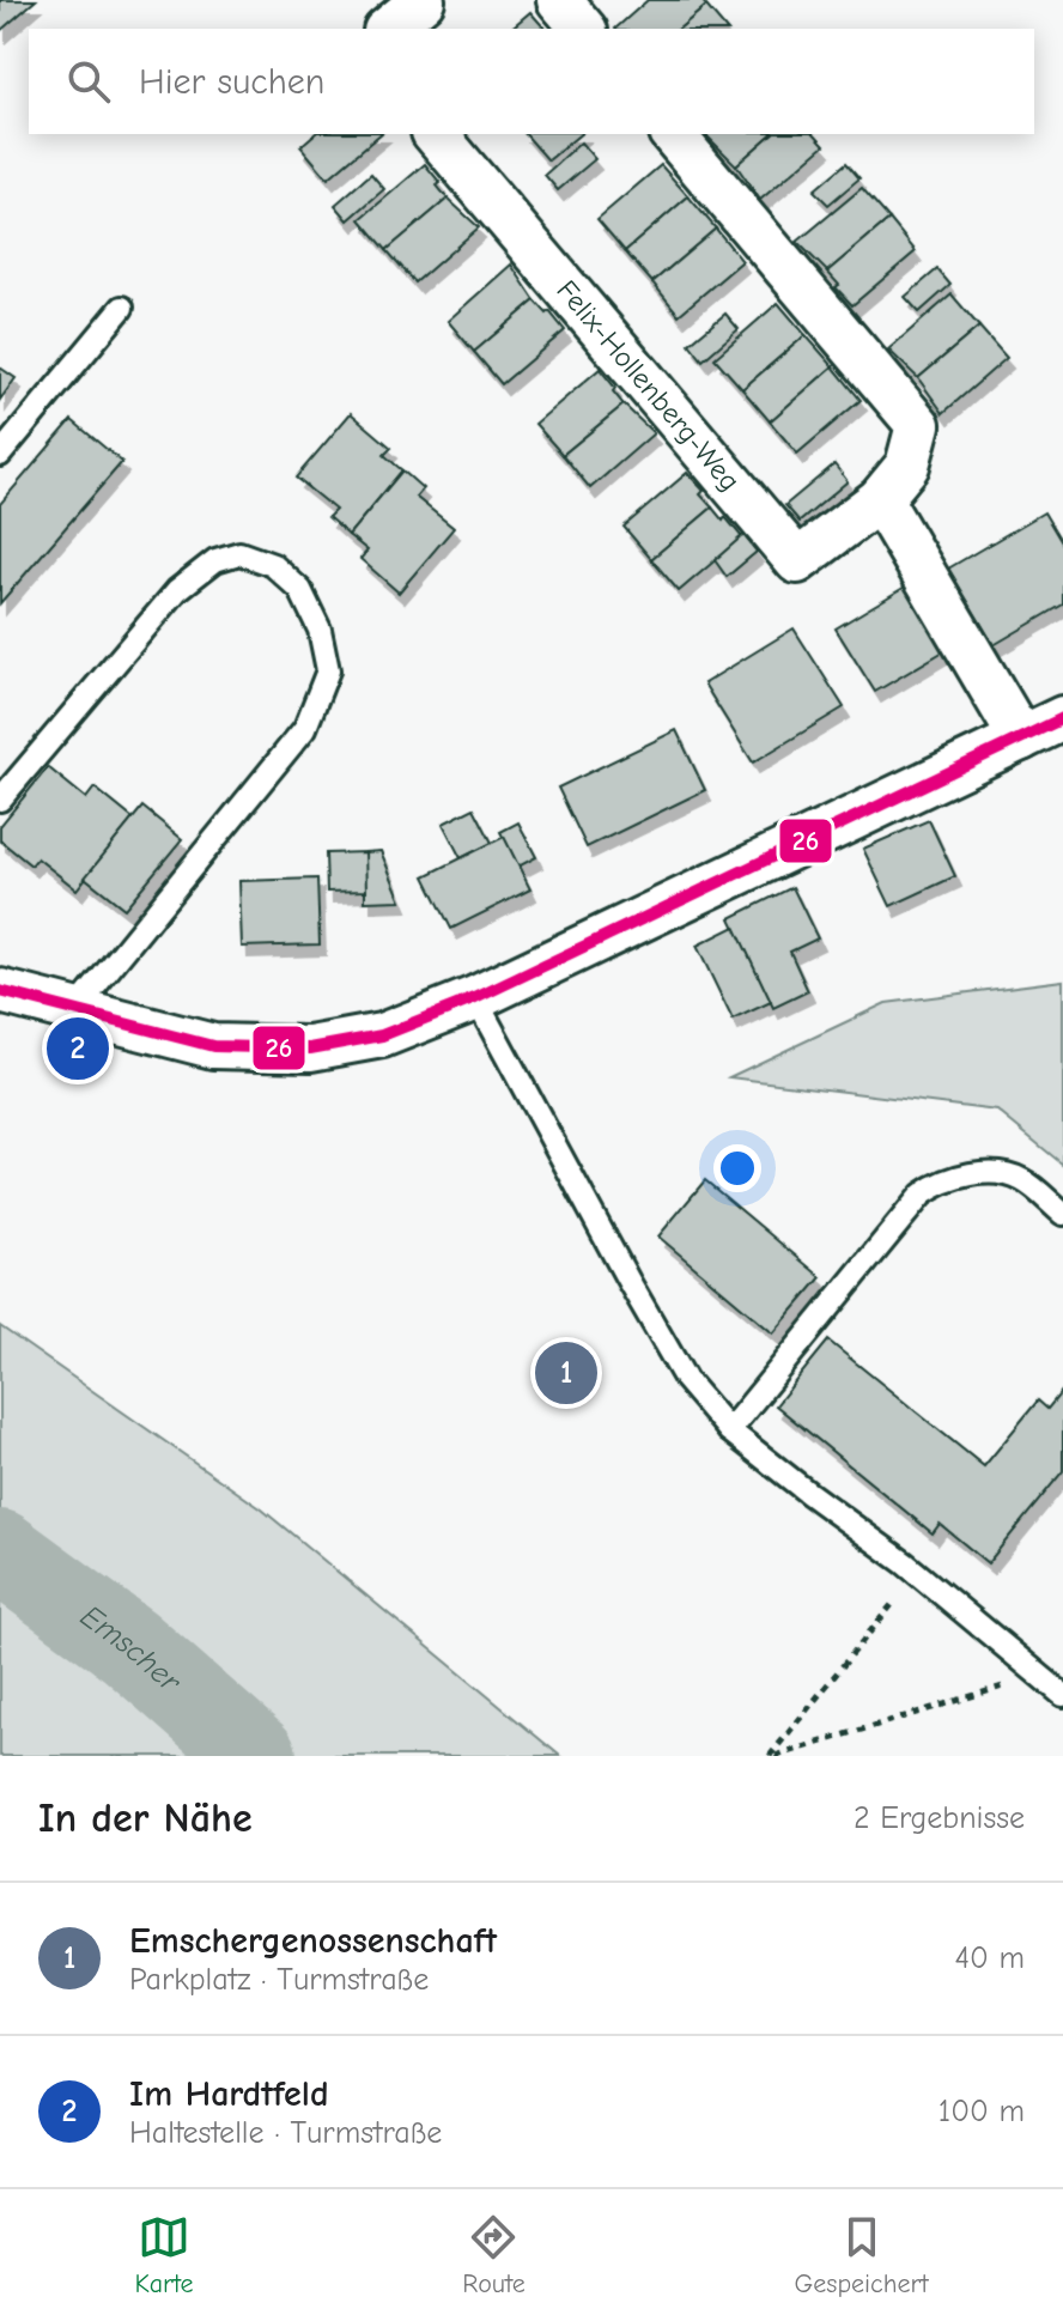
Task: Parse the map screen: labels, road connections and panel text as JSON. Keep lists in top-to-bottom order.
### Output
{
  "streets": {
    "street": ["Felix-Hollenberg-Weg"]
  },
  "water": ["Emscher"],
  "lines": ["transit line 26"],
  "page": {
    "search": "Hier suchen",
    "pins": ["2", "1"],
    "heading": ["In der Nähe", "2 Ergebnisse"],
    "list": [
      {
        "mark": "1",
        "name": "Emschergenossenschaft",
        "note": "Parkplatz · Turmstraße",
        "value": "40 m"
      },
      {
        "mark": "2",
        "name": "Im Hardtfeld",
        "note": "Haltestelle · Turmstraße",
        "value": "100 m"
      }
    ],
    "nav": ["Karte", "Route", "Gespeichert"]
  }
}
